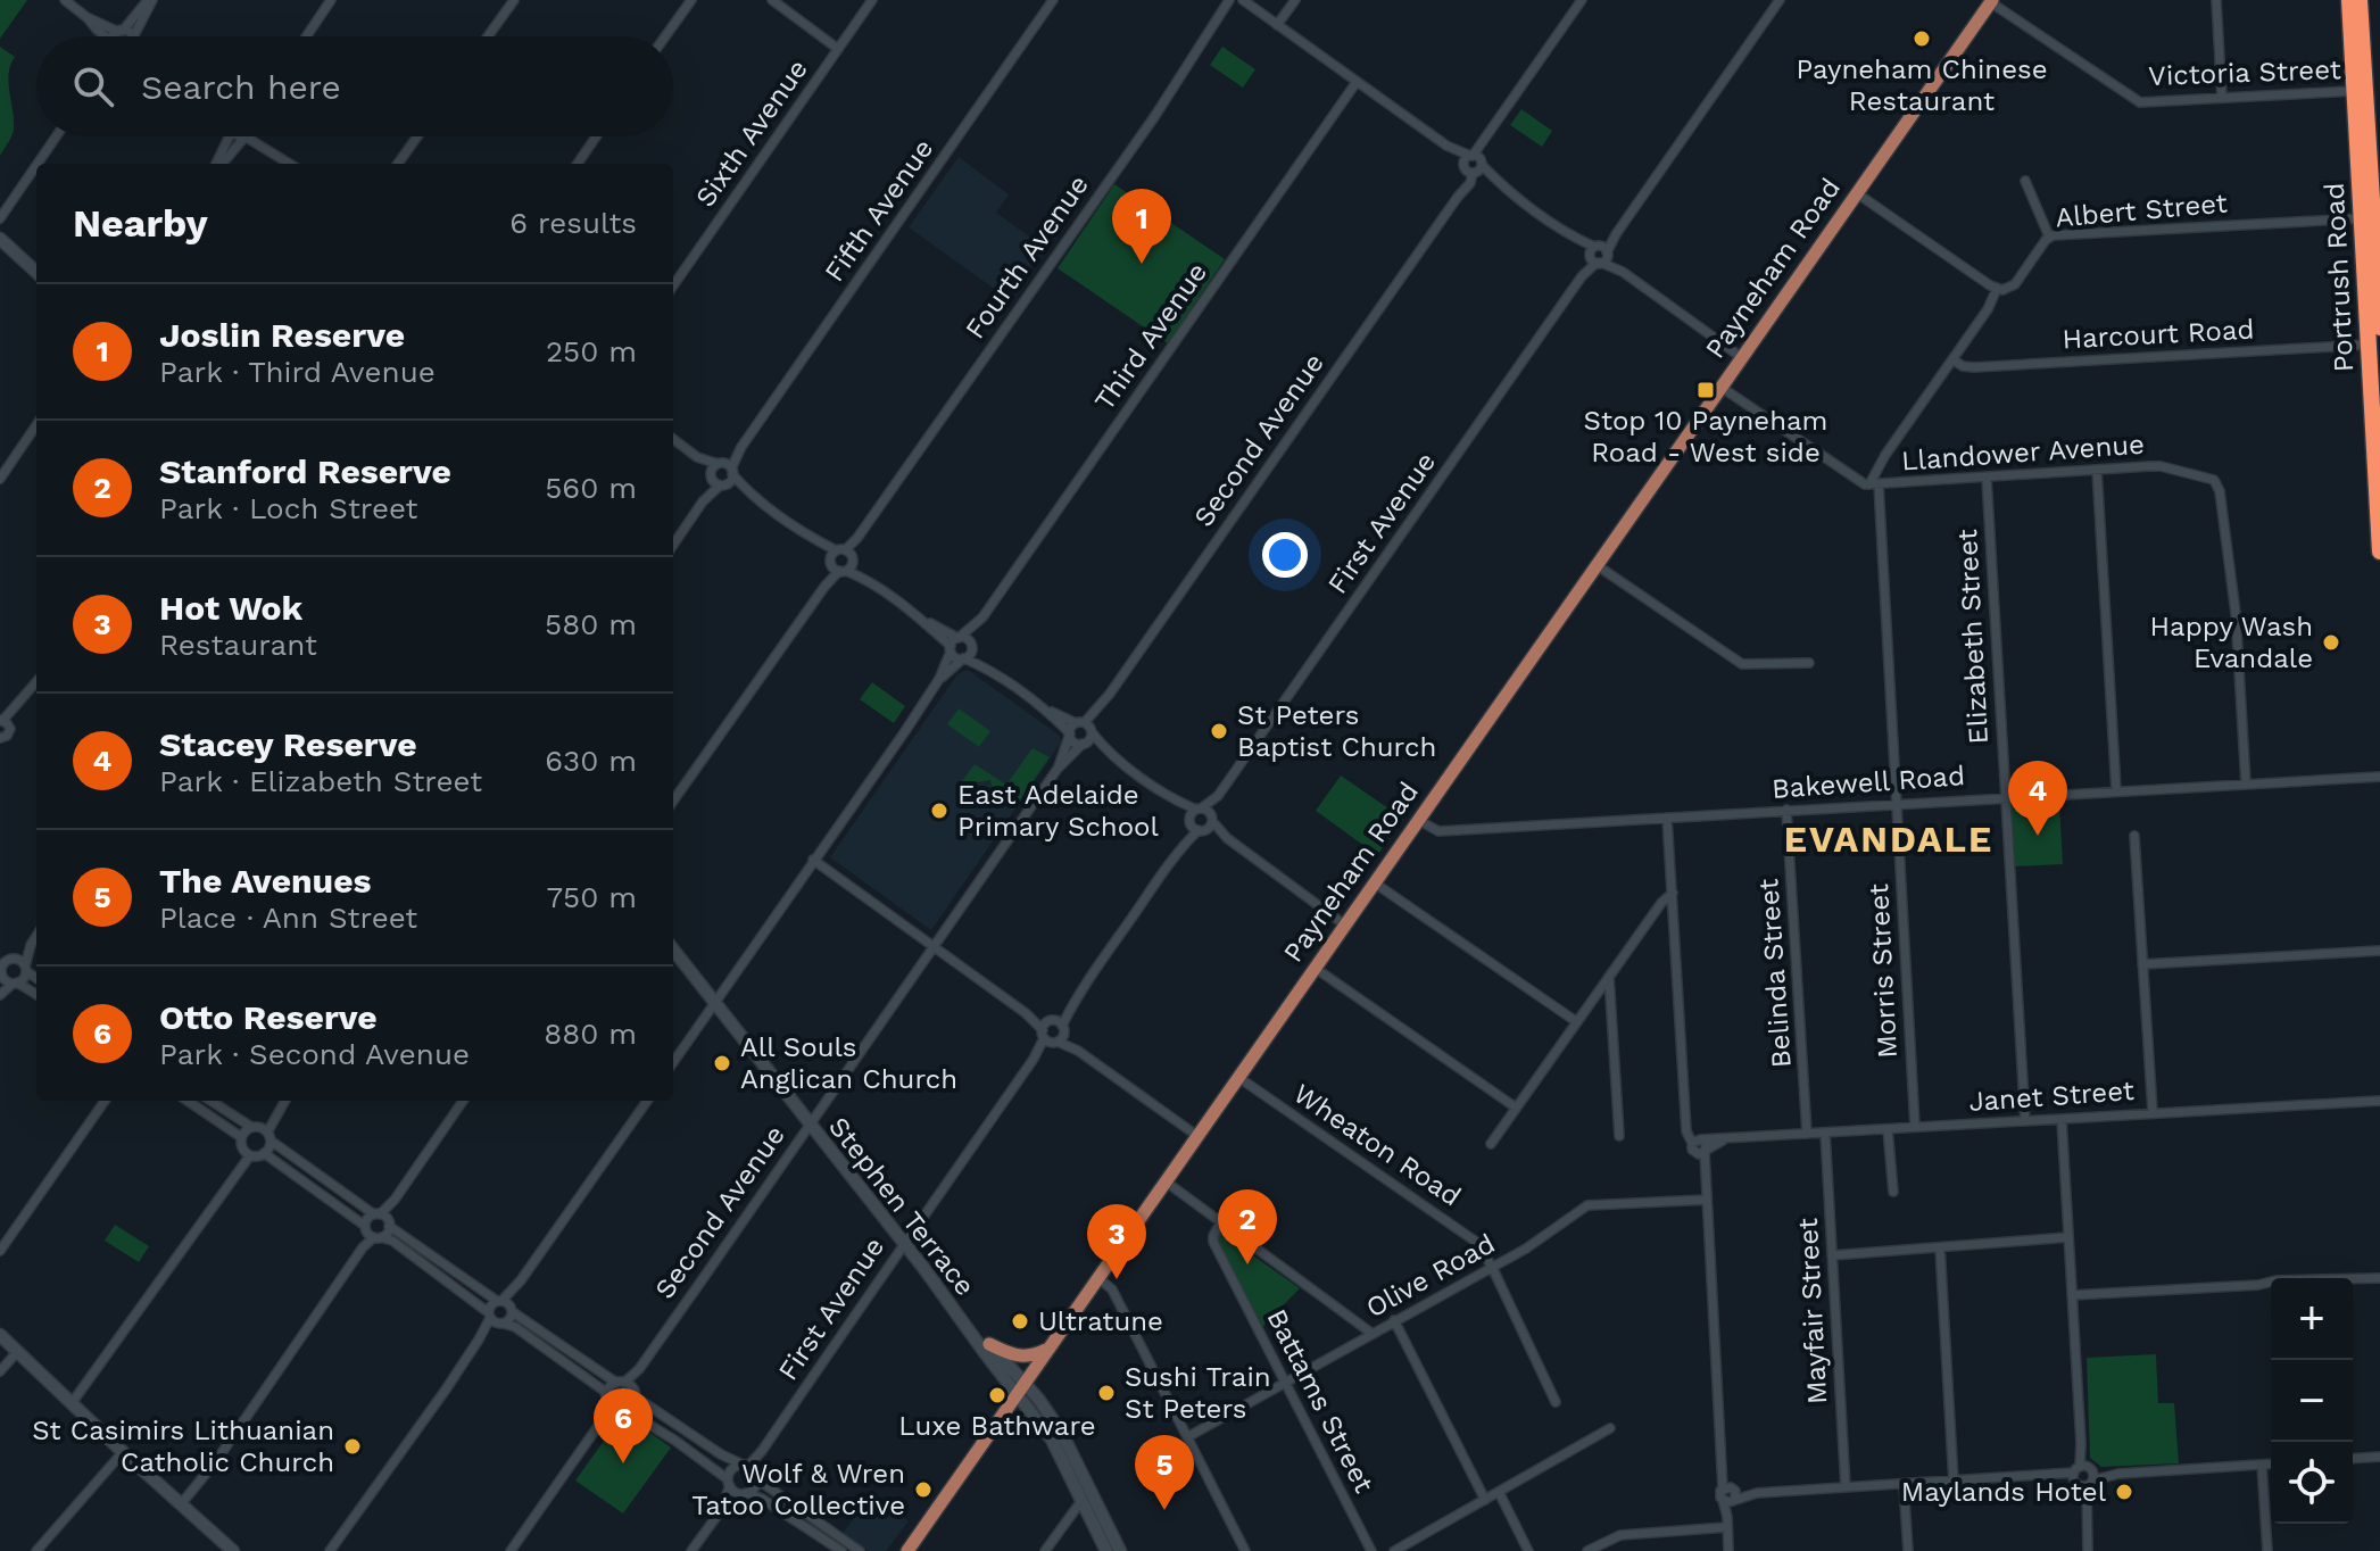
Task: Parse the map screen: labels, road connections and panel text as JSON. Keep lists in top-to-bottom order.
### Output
{
  "streets": {
    "highway": ["Portrush Road"],
    "main road": ["Payneham Road", "Stephen Terrace"],
    "street": [
      "Victoria Street",
      "Sixth Avenue",
      "Fifth Avenue",
      "Albert Street",
      "Fourth Avenue",
      "Harcourt Road",
      "Third Avenue",
      "Second Avenue",
      "Llandower Avenue",
      "First Avenue",
      "Elizabeth Street",
      "Bakewell Road",
      "Morris Street",
      "Belinda Street",
      "Janet Street",
      "Wheaton Road",
      "Olive Road",
      "Mayfair Street",
      "Battams Street"
    ]
  },
  "crossings": [
    ["Victoria Street", "Payneham Road"],
    ["Victoria Street", "Portrush Road"],
    ["Albert Street", "Portrush Road"],
    ["Payneham Road", "Llandower Avenue"],
    ["Payneham Road", "Bakewell Road"],
    ["Payneham Road", "Wheaton Road"],
    ["Payneham Road", "Stephen Terrace"],
    ["Portrush Road", "Harcourt Road"],
    ["Second Avenue", "Stephen Terrace"],
    ["Llandower Avenue", "Elizabeth Street"],
    ["Llandower Avenue", "Bakewell Road"],
    ["Llandower Avenue", "Morris Street"],
    ["First Avenue", "Stephen Terrace"],
    ["Elizabeth Street", "Bakewell Road"],
    ["Elizabeth Street", "Janet Street"],
    ["Bakewell Road", "Morris Street"],
    ["Bakewell Road", "Belinda Street"],
    ["Morris Street", "Janet Street"],
    ["Belinda Street", "Janet Street"],
    ["Janet Street", "Mayfair Street"],
    ["Wheaton Road", "Olive Road"],
    ["Olive Road", "Battams Street"]
  ],
  "districts": ["EVANDALE"],
  "places": {
    "other": [
      "Payneham Chinese Restaurant",
      "Happy Wash Evandale",
      "St Peters Baptist Church",
      "East Adelaide Primary School",
      "All Souls Anglican Church",
      "Ultratune",
      "Sushi Train St Peters",
      "Luxe Bathware",
      "St Casimirs Lithuanian Catholic Church",
      "Wolf & Wren Tatoo Collective",
      "Maylands Hotel"
    ],
    "transit": ["Stop 10 Payneham Road - West side"]
  },
  "page": {
    "search": "Search here",
    "heading": ["Nearby", "6 results"],
    "pins": [
      "1",
      "4",
      "2",
      "3",
      "6",
      "5"
    ],
    "list": [
      {
        "mark": "1",
        "name": "Joslin Reserve",
        "note": "Park · Third Avenue",
        "value": "250 m"
      },
      {
        "mark": "2",
        "name": "Stanford Reserve",
        "note": "Park · Loch Street",
        "value": "560 m"
      },
      {
        "mark": "3",
        "name": "Hot Wok",
        "note": "Restaurant",
        "value": "580 m"
      },
      {
        "mark": "4",
        "name": "Stacey Reserve",
        "note": "Park · Elizabeth Street",
        "value": "630 m"
      },
      {
        "mark": "5",
        "name": "The Avenues",
        "note": "Place · Ann Street",
        "value": "750 m"
      },
      {
        "mark": "6",
        "name": "Otto Reserve",
        "note": "Park · Second Avenue",
        "value": "880 m"
      }
    ],
    "map_buttons": ["+", "−"]
  }
}
